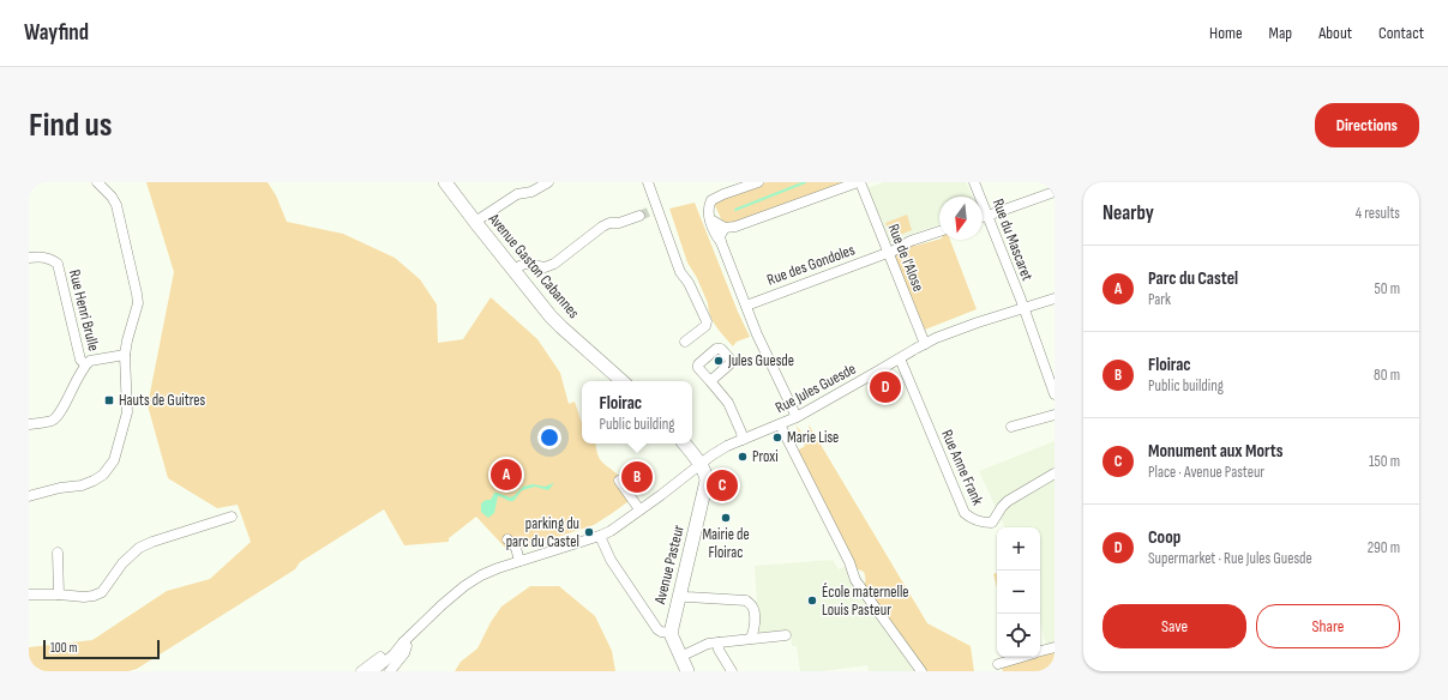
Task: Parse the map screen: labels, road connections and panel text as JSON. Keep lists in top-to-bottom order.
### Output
{
  "streets": {
    "main road": ["Avenue Gaston Cabannes", "Avenue Pasteur"],
    "street": [
      "Rue du Mascaret",
      "Rue de l'Alose",
      "Rue des Gondoles",
      "Rue Henri Brulle",
      "Rue Jules Guesde",
      "Rue Anne Frank"
    ]
  },
  "crossings": [
    ["Rue du Mascaret", "Rue Jules Guesde"],
    ["Rue de l'Alose", "Rue des Gondoles"],
    ["Rue de l'Alose", "Rue Jules Guesde"],
    ["Rue Jules Guesde", "Rue Anne Frank"],
    ["Rue Jules Guesde", "Avenue Pasteur"]
  ],
  "places": {
    "other": [
      "Jules Guesde",
      "Marie Lise",
      "Proxi",
      "Mairie de Floirac",
      "parking du parc du Castel",
      "École maternelle Louis Pasteur"
    ],
    "transit": ["Hauts de Guitres"]
  },
  "scale_bar": "100 m",
  "north": "bottom",
  "page": {
    "header": "Wayfind",
    "nav": [
      "Home",
      "Map",
      "About",
      "Contact"
    ],
    "buttons": [
      "Directions",
      ["Save", "Share"]
    ],
    "title": "Find us",
    "heading": ["Nearby", "4 results"],
    "list": [
      {
        "mark": "A",
        "name": "Parc du Castel",
        "note": "Park",
        "value": "50 m"
      },
      {
        "mark": "B",
        "name": "Floirac",
        "note": "Public building",
        "value": "80 m"
      },
      {
        "mark": "C",
        "name": "Monument aux Morts",
        "note": "Place · Avenue Pasteur",
        "value": "150 m"
      },
      {
        "mark": "D",
        "name": "Coop",
        "note": "Supermarket · Rue Jules Guesde",
        "value": "290 m"
      }
    ],
    "pins": [
      "D",
      "A",
      "B",
      "C"
    ],
    "popup": ["Floirac", "Public building"],
    "map_buttons": ["+", "−"],
    "scale": "100 m"
  }
}
